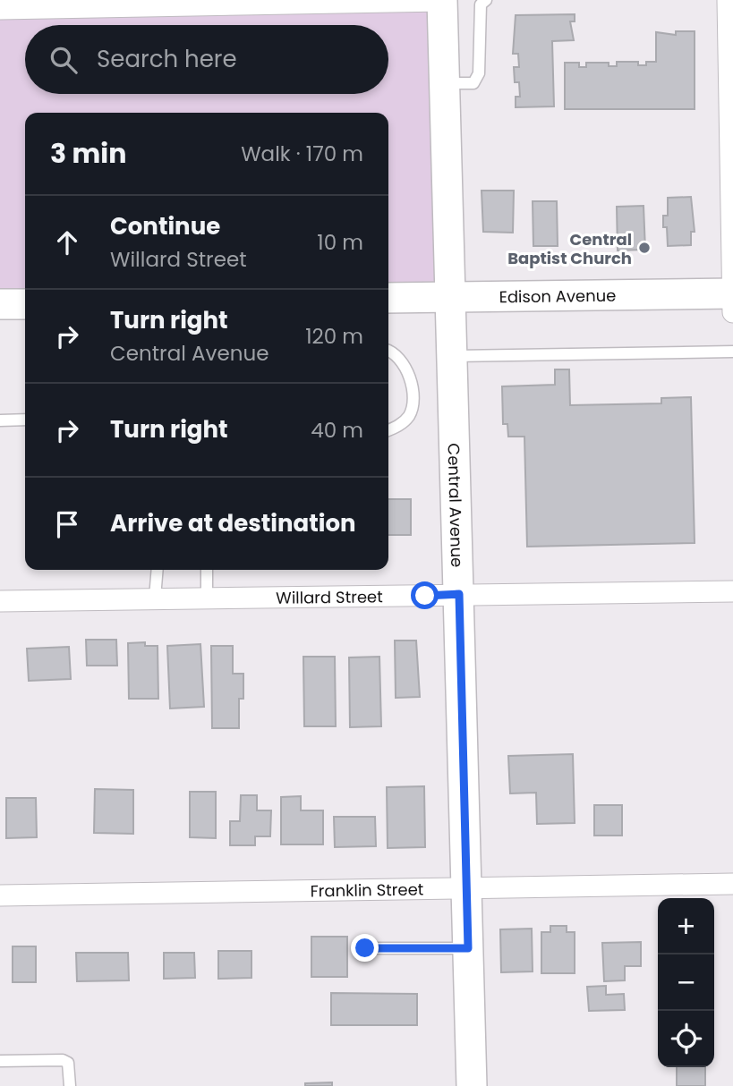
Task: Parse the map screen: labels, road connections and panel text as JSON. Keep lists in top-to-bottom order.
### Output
{
  "streets": {
    "street": [
      "Edison Avenue",
      "Central Avenue",
      "Willard Street",
      "Franklin Street"
    ]
  },
  "crossings": [
    ["Edison Avenue", "Central Avenue"],
    ["Central Avenue", "Willard Street"],
    ["Central Avenue", "Franklin Street"]
  ],
  "places": ["Central Baptist Church"],
  "page": {
    "search": "Search here",
    "heading": ["3 min", "Walk · 170 m"],
    "list": [
      ["Continue", "Willard Street", "10 m"],
      ["Turn right", "Central Avenue", "120 m"],
      ["Turn right", "40 m"],
      "Arrive at destination"
    ],
    "map_buttons": ["+", "−"]
  }
}
